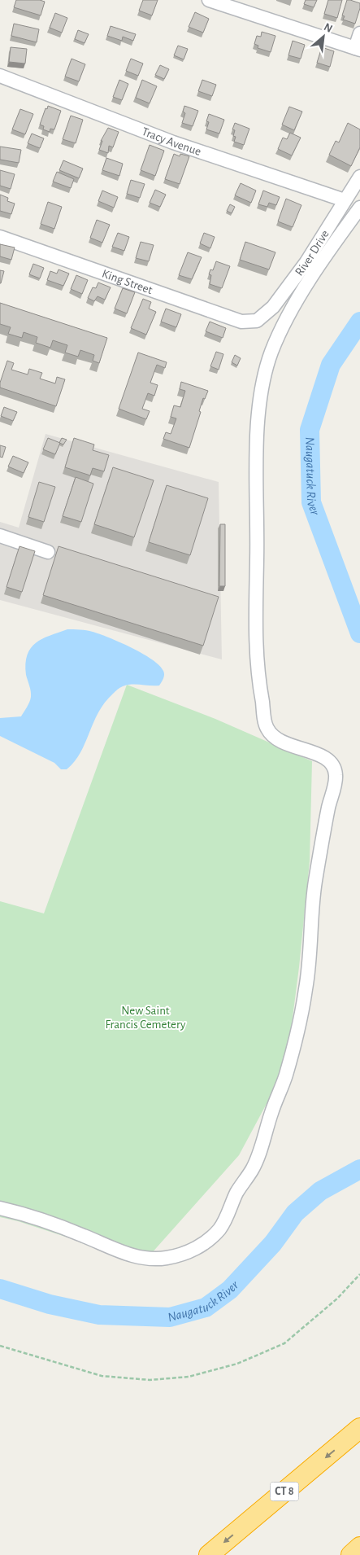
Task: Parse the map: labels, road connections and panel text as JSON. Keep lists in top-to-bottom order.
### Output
{
  "streets": {
    "highway": ["CT 8"],
    "street": ["Tracy Avenue", "River Drive", "King Street"]
  },
  "crossings": [
    ["Tracy Avenue", "River Drive"],
    ["River Drive", "King Street"]
  ],
  "water": ["Naugatuck River"],
  "parks": ["New Saint Francis Cemetery"],
  "north": "top right"
}
